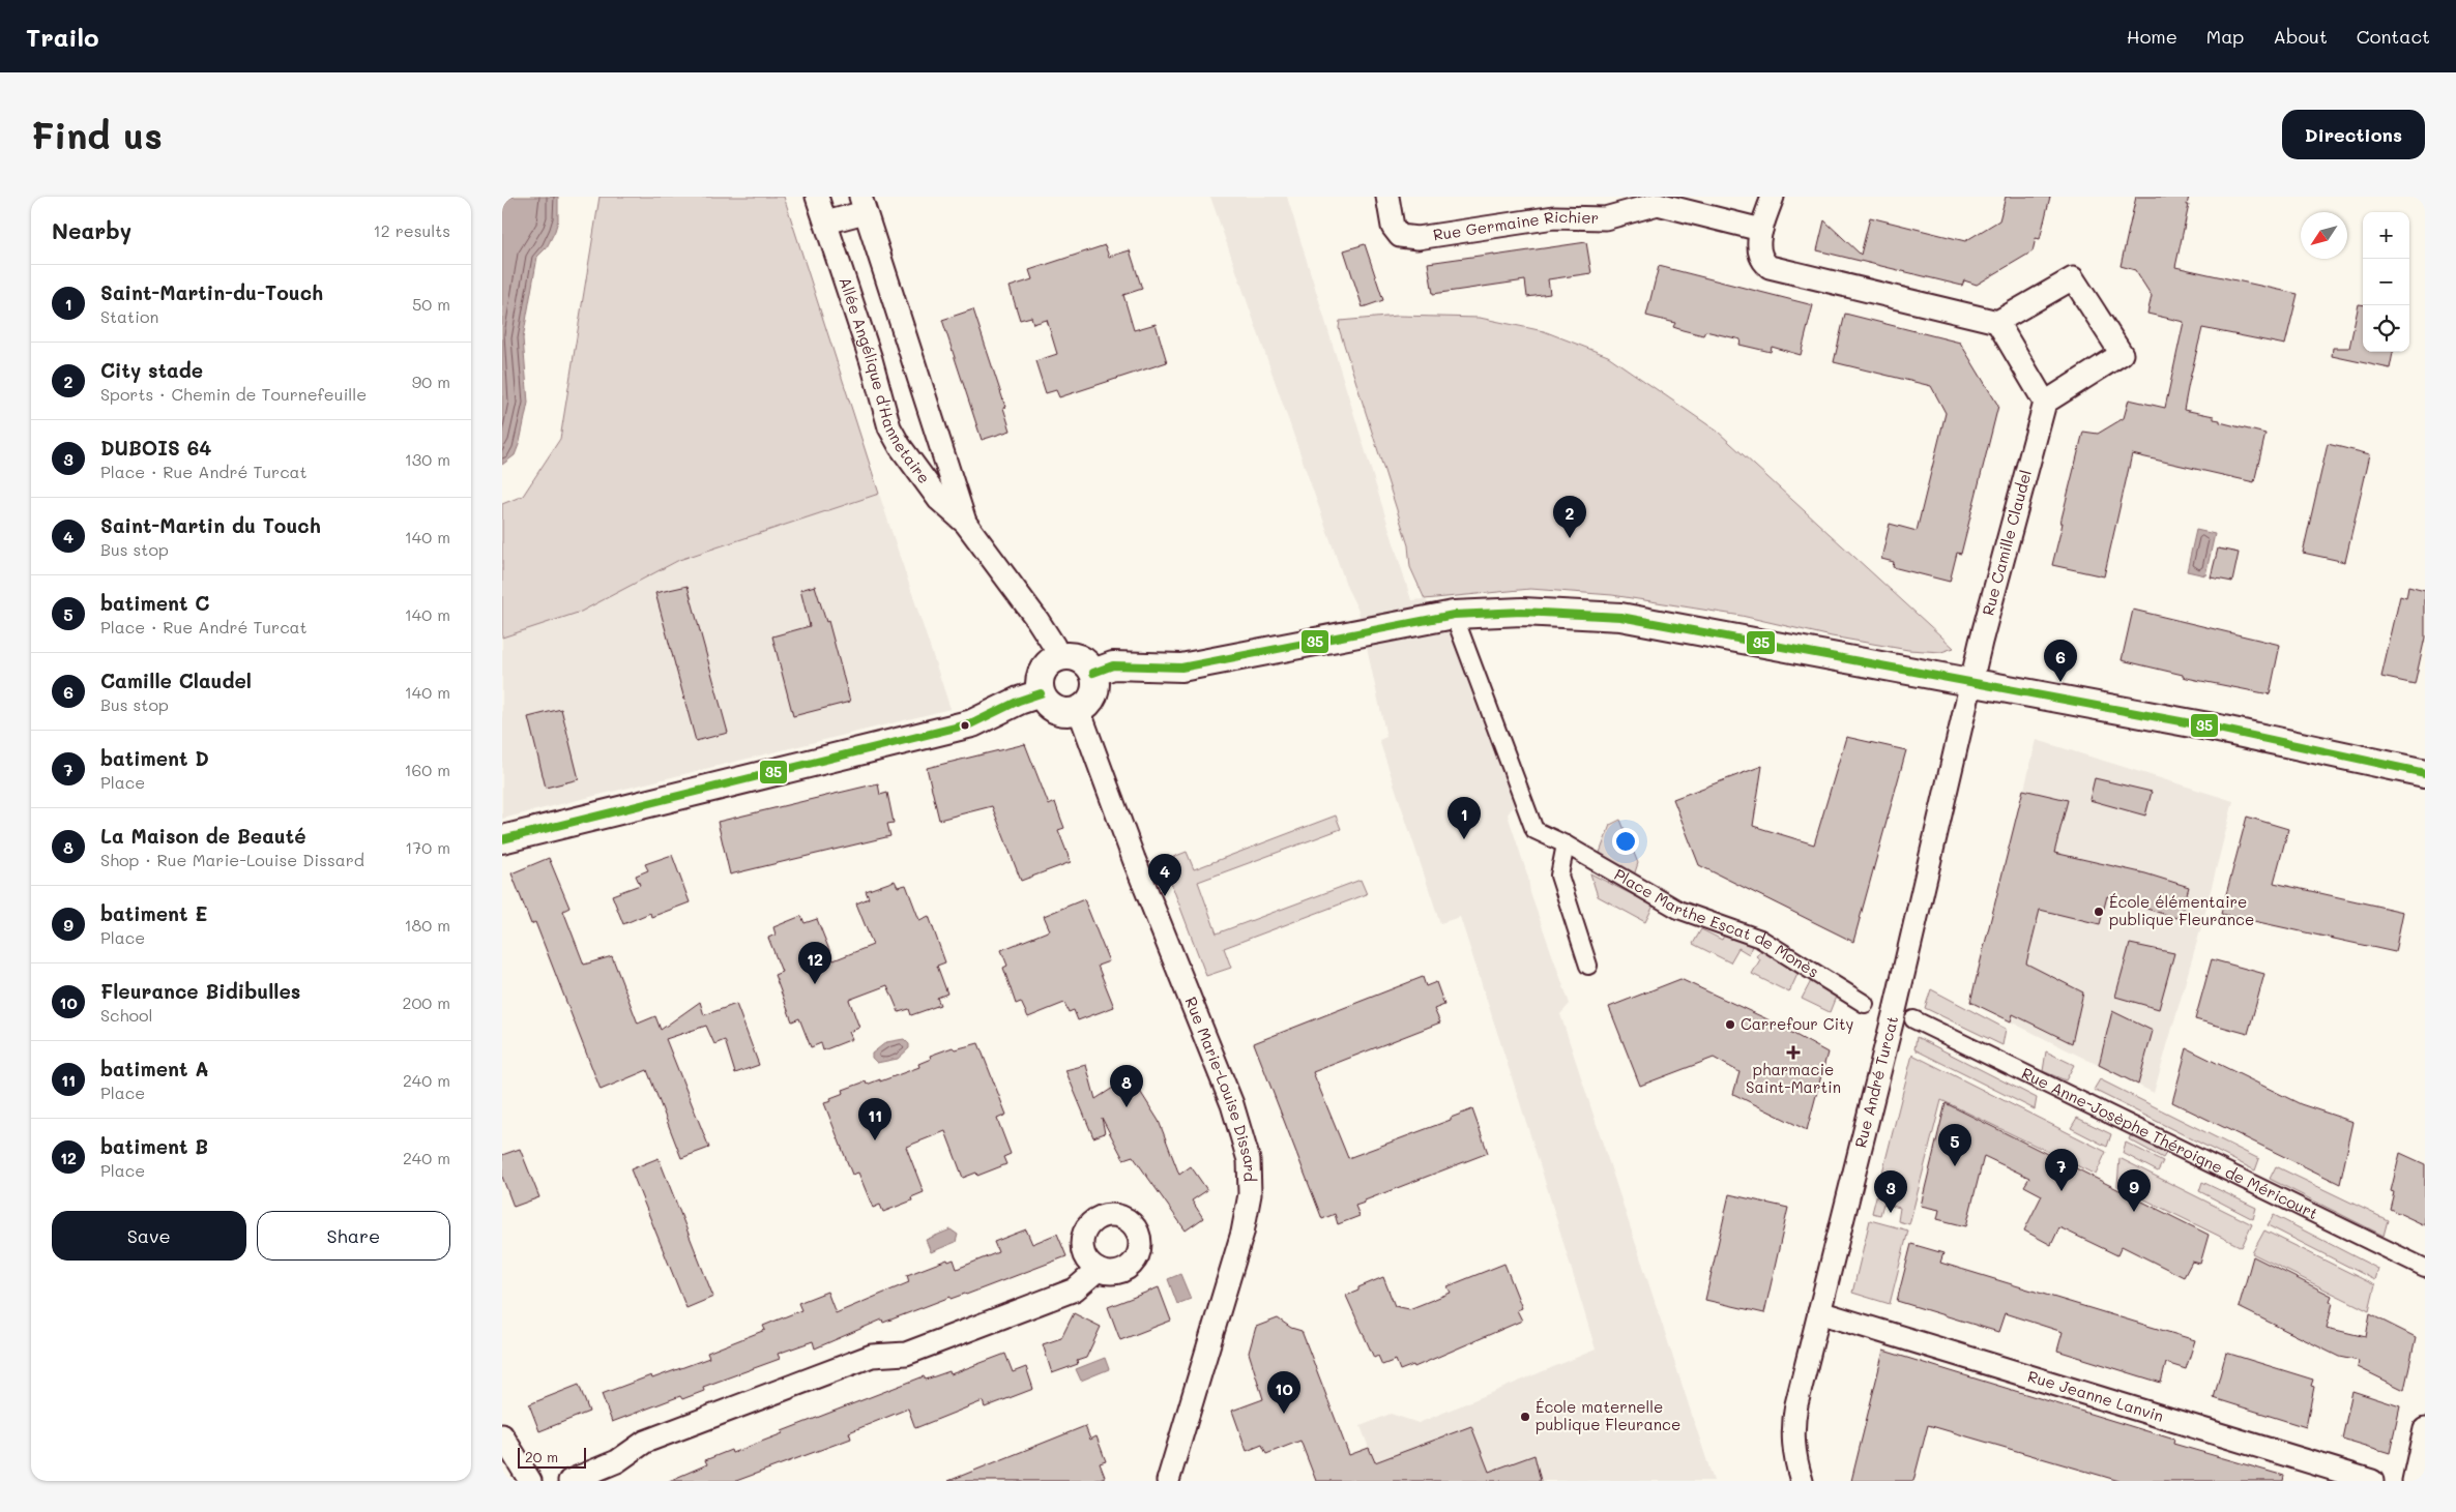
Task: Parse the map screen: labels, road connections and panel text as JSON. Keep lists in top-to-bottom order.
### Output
{
  "streets": {
    "street": [
      "Rue Germaine Richier",
      "Allée Angélique d'Hannetaire",
      "Rue Camille Claudel",
      "Place Marthe Escat de Monès",
      "Rue André Turcat",
      "Rue Marie-Louise Dissard",
      "Rue Anne-Josèphe Théroigne de Méricourt",
      "Rue Jeanne Lanvin"
    ]
  },
  "crossings": [
    ["Allée Angélique d'Hannetaire", "Rue Marie-Louise Dissard"],
    ["Rue Camille Claudel", "Rue André Turcat"],
    ["Rue André Turcat", "Rue Jeanne Lanvin"]
  ],
  "places": {
    "other": ["École élémentaire publique Fleurance", "Carrefour City", "École maternelle publique Fleurance"],
    "health": ["pharmacie Saint-Martin"]
  },
  "lines": ["transit line 35"],
  "scale_bar": "20 m",
  "north": "bottom left",
  "page": {
    "header": "Trailo",
    "nav": [
      "Home",
      "Map",
      "About",
      "Contact"
    ],
    "buttons": [
      "Directions",
      ["Save", "Share"]
    ],
    "title": "Find us",
    "heading": ["Nearby", "12 results"],
    "map_buttons": ["+", "−"],
    "list": [
      {
        "mark": "1",
        "name": "Saint-Martin-du-Touch",
        "note": "Station",
        "value": "50 m"
      },
      {
        "mark": "2",
        "name": "City stade",
        "note": "Sports · Chemin de Tournefeuille",
        "value": "90 m"
      },
      {
        "mark": "3",
        "name": "DUBOIS 64",
        "note": "Place · Rue André Turcat",
        "value": "130 m"
      },
      {
        "mark": "4",
        "name": "Saint-Martin du Touch",
        "note": "Bus stop",
        "value": "140 m"
      },
      {
        "mark": "5",
        "name": "batiment C",
        "note": "Place · Rue André Turcat",
        "value": "140 m"
      },
      {
        "mark": "6",
        "name": "Camille Claudel",
        "note": "Bus stop",
        "value": "140 m"
      },
      {
        "mark": "7",
        "name": "batiment D",
        "note": "Place",
        "value": "160 m"
      },
      {
        "mark": "8",
        "name": "La Maison de Beauté",
        "note": "Shop · Rue Marie-Louise Dissard",
        "value": "170 m"
      },
      {
        "mark": "9",
        "name": "batiment E",
        "note": "Place",
        "value": "180 m"
      },
      {
        "mark": "10",
        "name": "Fleurance Bidibulles",
        "note": "School",
        "value": "200 m"
      },
      {
        "mark": "11",
        "name": "batiment A",
        "note": "Place",
        "value": "240 m"
      },
      {
        "mark": "12",
        "name": "batiment B",
        "note": "Place",
        "value": "240 m"
      }
    ],
    "pins": [
      "2",
      "6",
      "1",
      "4",
      "12",
      "8",
      "11",
      "5",
      "7",
      "9",
      "3",
      "10"
    ],
    "scale": "20 m"
  }
}
